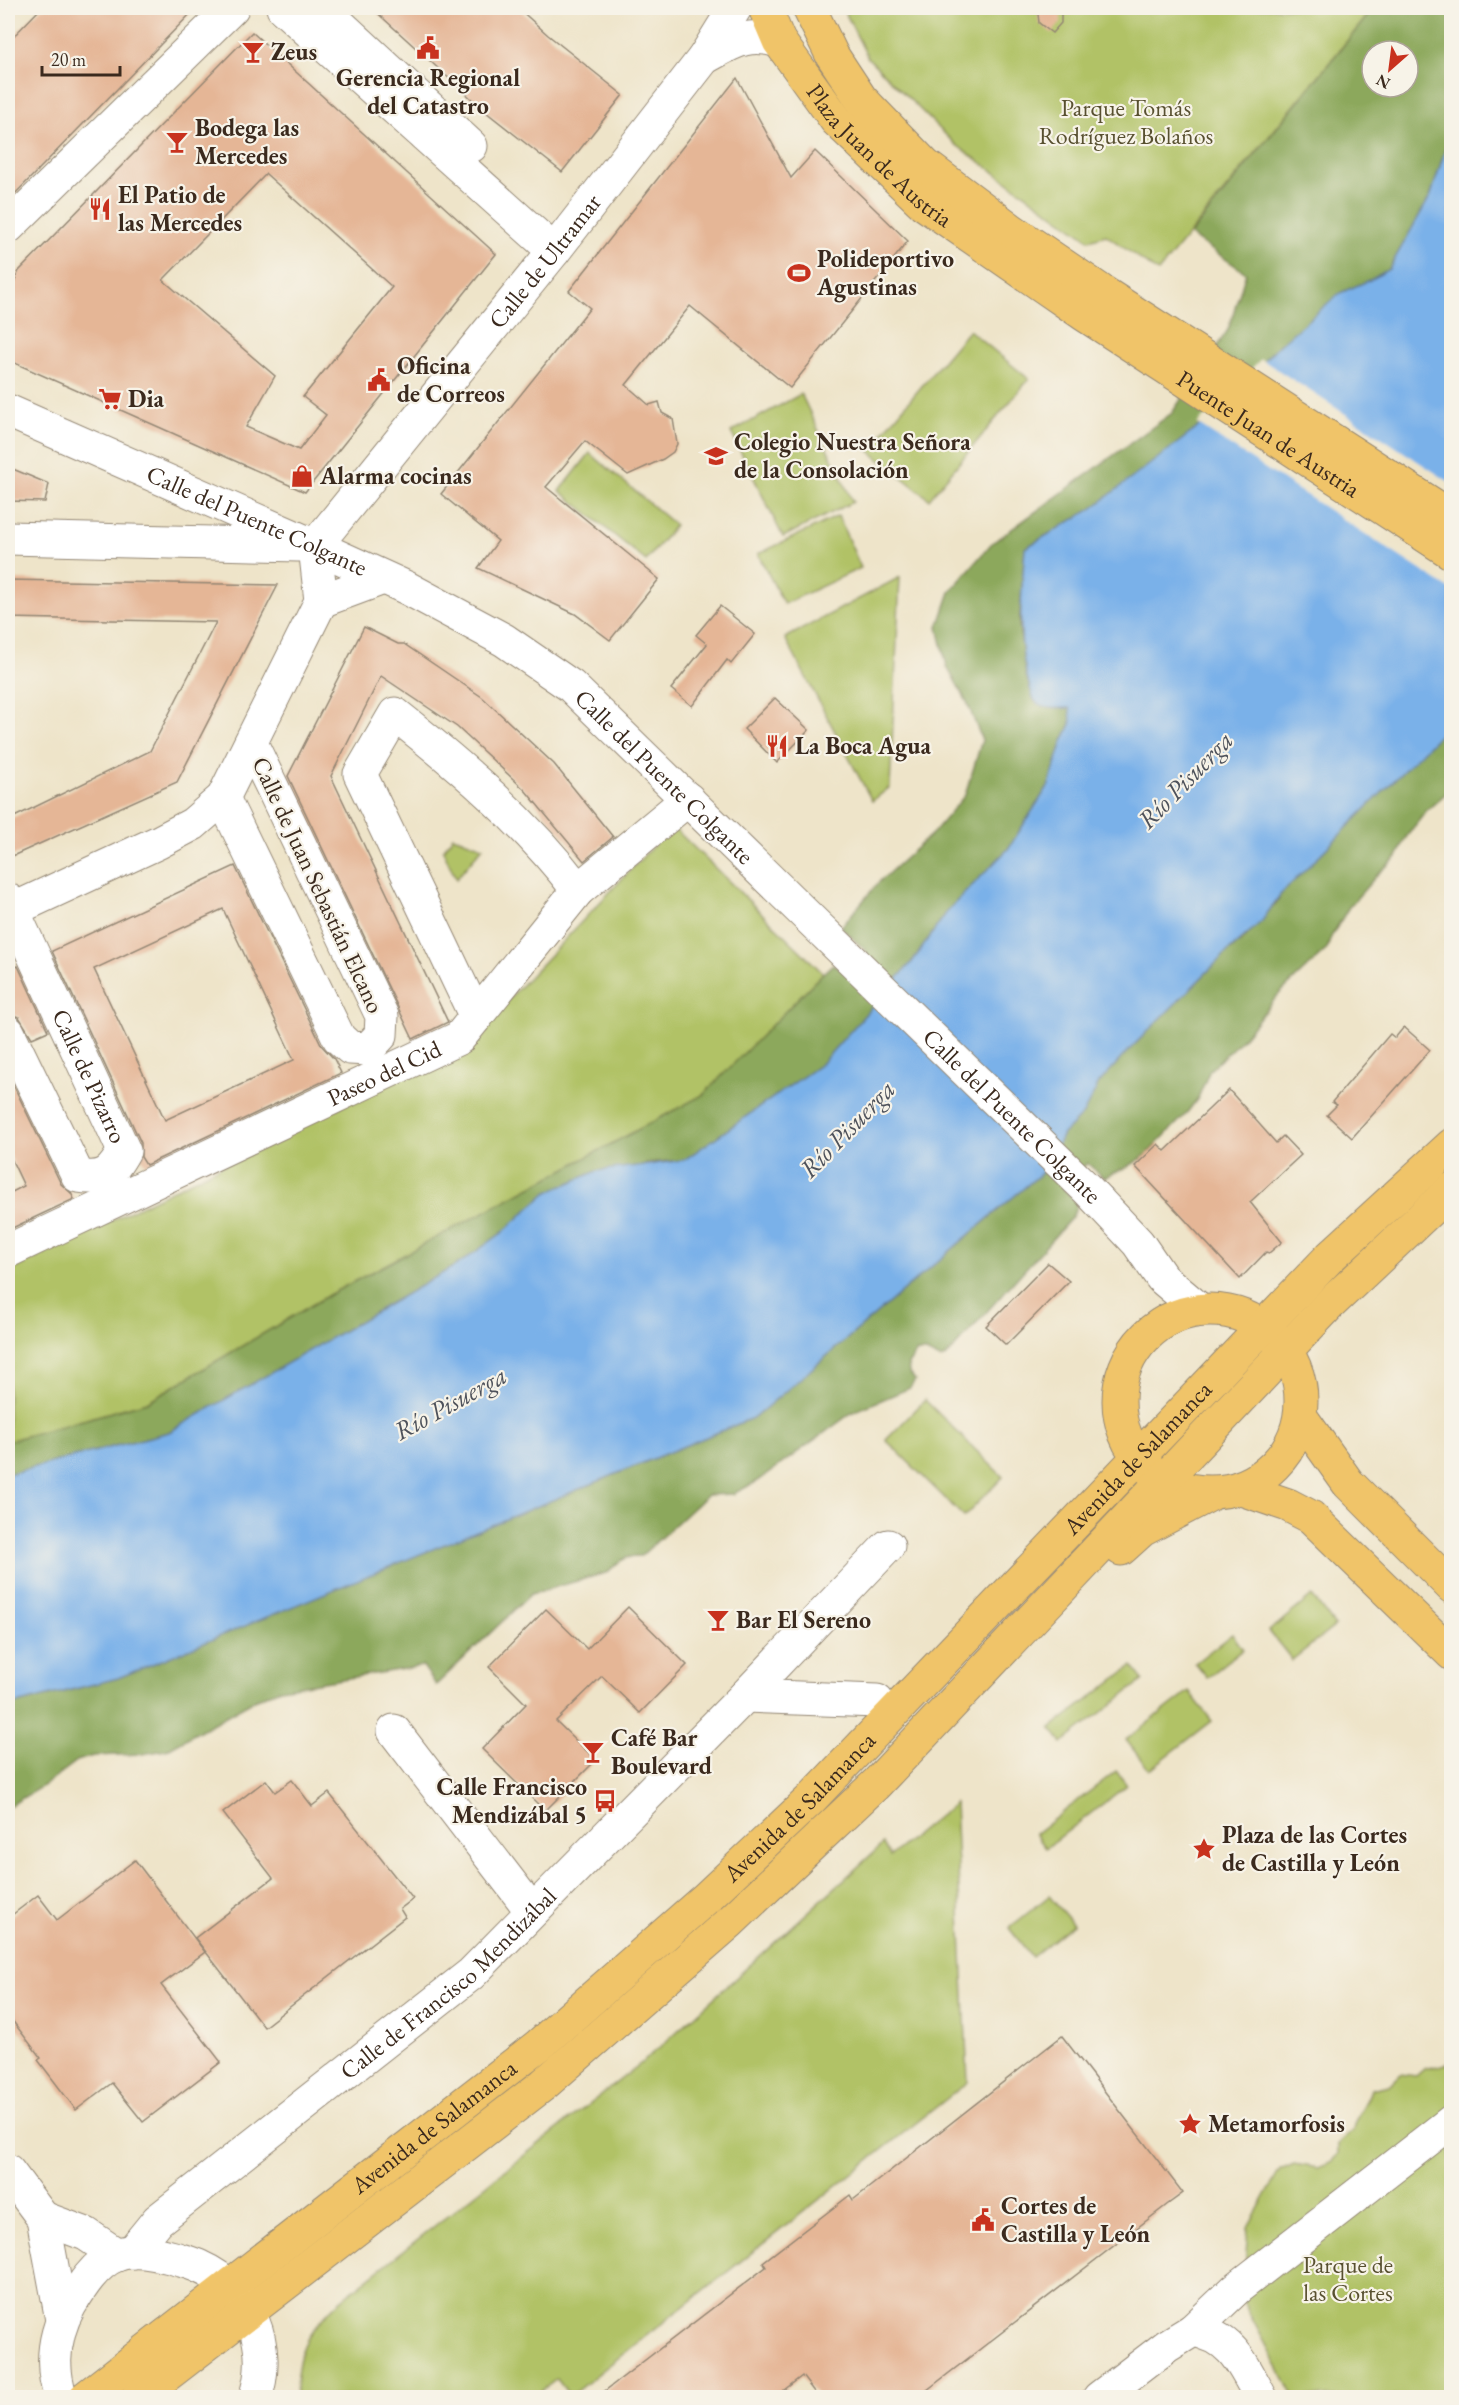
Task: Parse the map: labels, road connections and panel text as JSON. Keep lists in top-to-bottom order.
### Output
{
  "streets": {
    "main road": ["Plaza Juan de Austria", "Puente Juan de Austria", "Avenida de Salamanca"],
    "street": [
      "Calle de Ultramar",
      "Calle del Puente Colgante",
      "Calle de Juan Sebastián Elcano",
      "Paseo del Cid",
      "Calle de Pizarro",
      "Calle de Francisco Mendizábal"
    ]
  },
  "crossings": [
    ["Plaza Juan de Austria", "Calle de Ultramar"],
    ["Plaza Juan de Austria", "Puente Juan de Austria"],
    ["Calle de Ultramar", "Calle del Puente Colgante"],
    ["Calle del Puente Colgante", "Paseo del Cid"]
  ],
  "water": ["Río Pisuerga"],
  "parks": ["Parque Tomás Rodríguez Bolaños", "Parque de las Cortes"],
  "places": {
    "public building": ["Gerencia Regional del Catastro", "Oficina de Correos", "Cortes de Castilla y León"],
    "bar": [
      "Zeus",
      "Bodega las Mercedes",
      "Bar El Sereno",
      "Café Bar Boulevard"
    ],
    "restaurant": ["El Patio de las Mercedes", "La Boca Agua"],
    "sports": ["Polideportivo Agustinas"],
    "supermarket": ["Dia"],
    "school or university": ["Colegio Nuestra Señora de la Consolación"],
    "shop": ["Alarma cocinas"],
    "bus stop": ["Calle Francisco Mendizábal 5"],
    "place": ["Plaza de las Cortes de Castilla y León", "Metamorfosis"]
  },
  "scale_bar": "20 m",
  "north": "bottom left"
}
